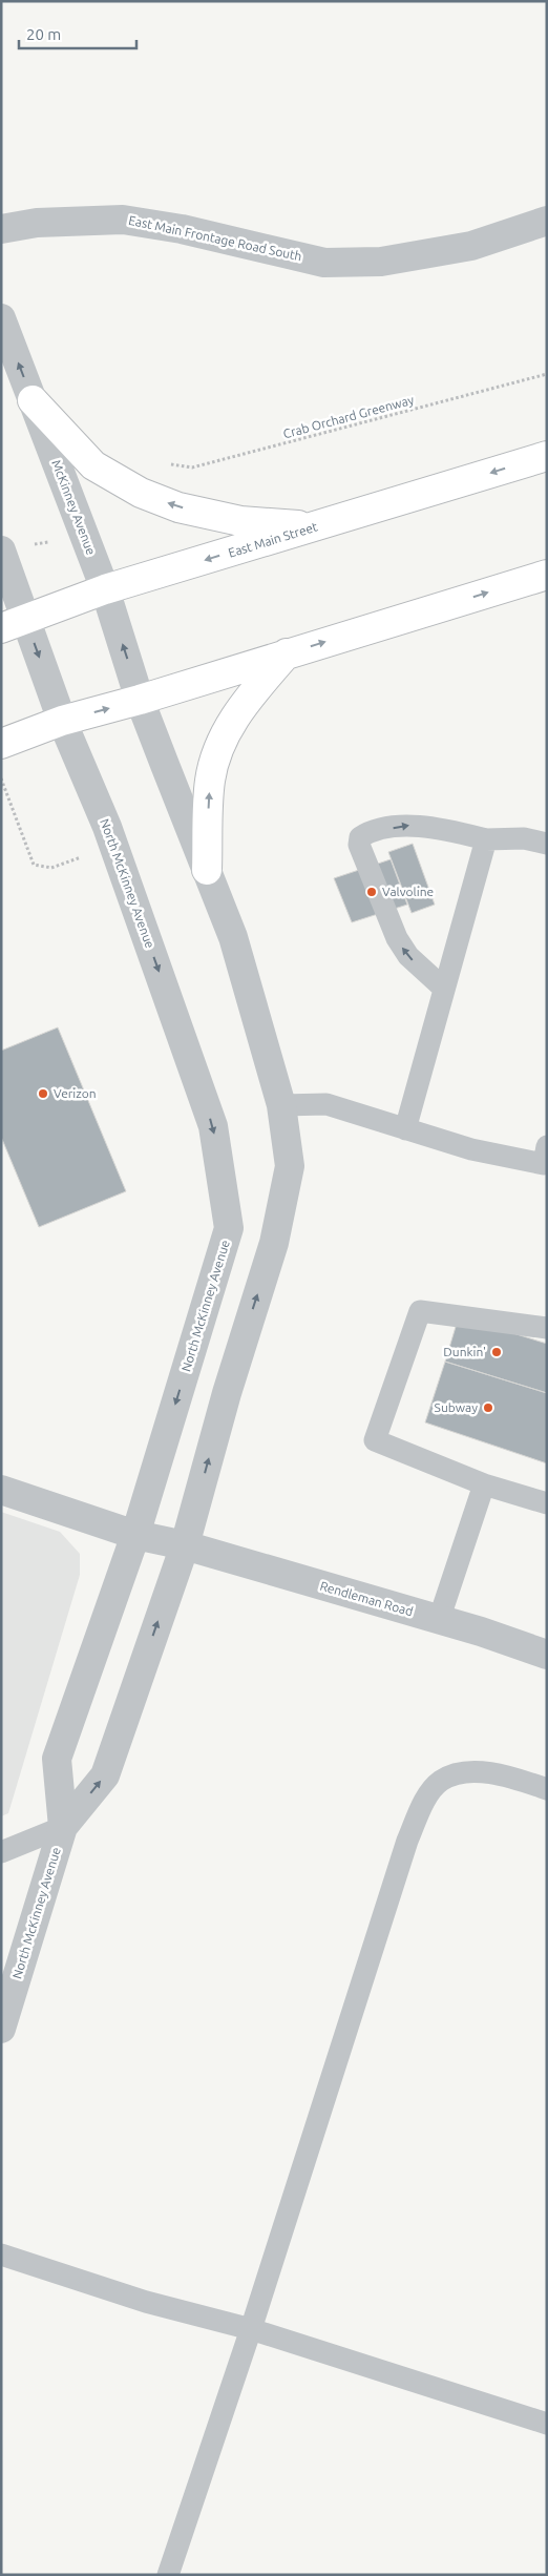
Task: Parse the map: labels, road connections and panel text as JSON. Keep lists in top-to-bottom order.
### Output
{
  "streets": {
    "highway": ["East Main Street"],
    "street": [
      "East Main Frontage Road South",
      "McKinney Avenue",
      "North McKinney Avenue",
      "Rendleman Road"
    ],
    "path": ["Crab Orchard Greenway"]
  },
  "crossings": [
    ["McKinney Avenue", "East Main Street"],
    ["McKinney Avenue", "North McKinney Avenue"],
    ["East Main Street", "North McKinney Avenue"],
    ["North McKinney Avenue", "Rendleman Road"]
  ],
  "one_way": ["McKinney Avenue"],
  "places": [
    "Valvoline",
    "Verizon",
    "Dunkin'",
    "Subway"
  ],
  "scale_bar": "20 m"
}
